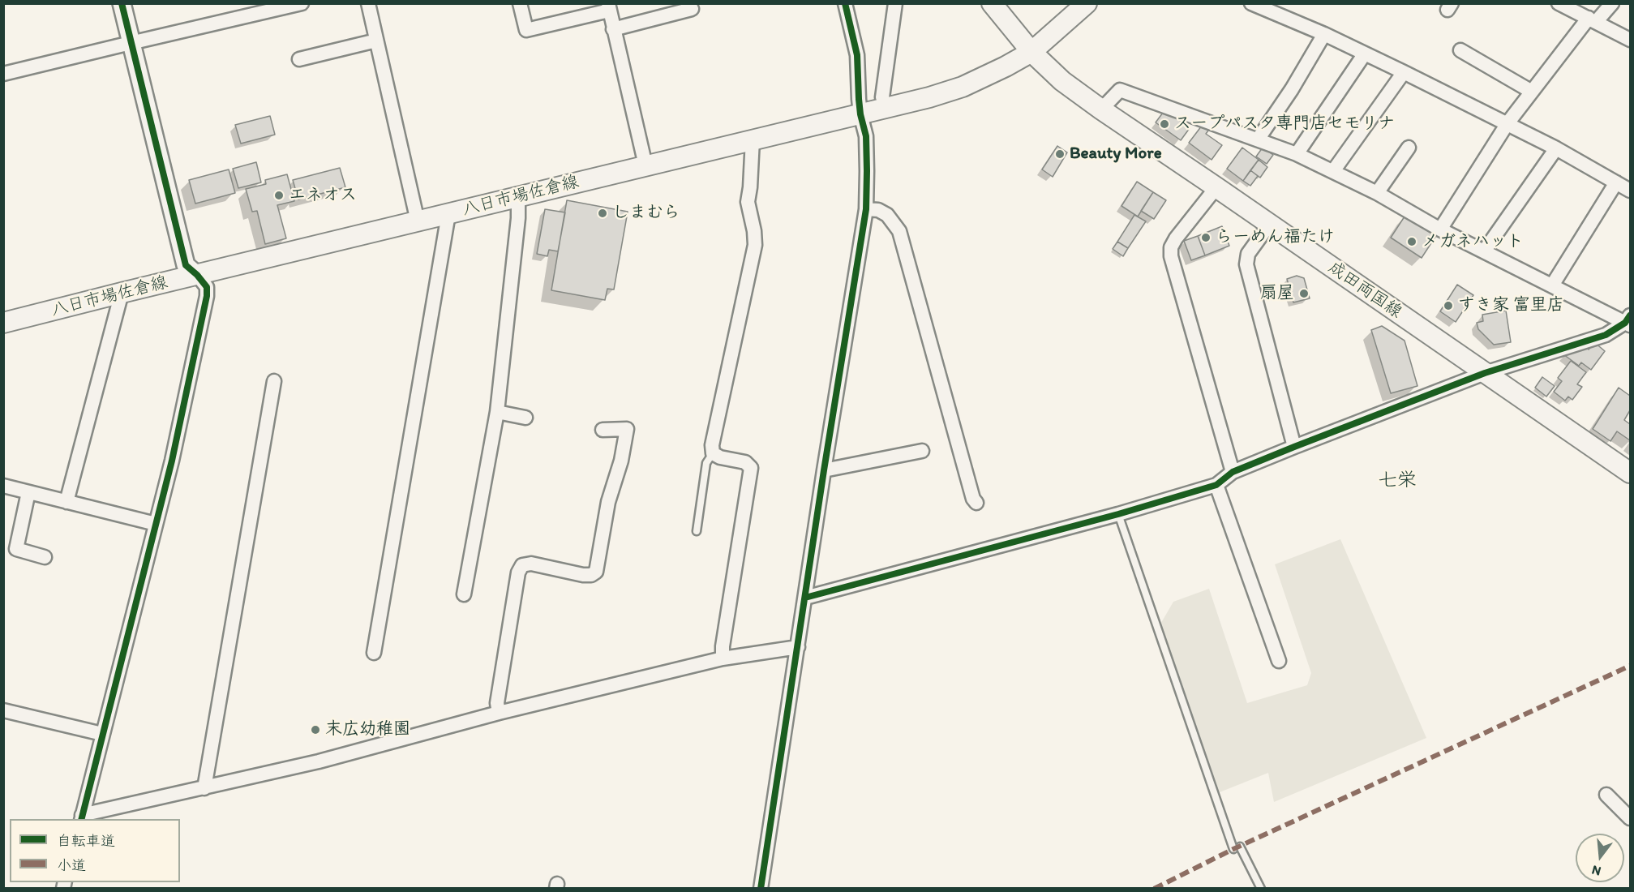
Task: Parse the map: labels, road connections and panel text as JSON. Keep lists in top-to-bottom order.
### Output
{
  "streets": {
    "main road": ["八日市場佐倉線", "成田両国線"]
  },
  "crossings": [
    ["八日市場佐倉線", "成田両国線"]
  ],
  "districts": ["七栄"],
  "places": [
    "スープパスタ専門店セモリナ",
    "Beauty More",
    "エネオス",
    "しまむら",
    "らーめん福たけ",
    "メガネハット",
    "扇屋",
    "すき家 富里店",
    "末広幼稚園"
  ],
  "legend": ["自転車道", "小道"],
  "north": "bottom"
}
